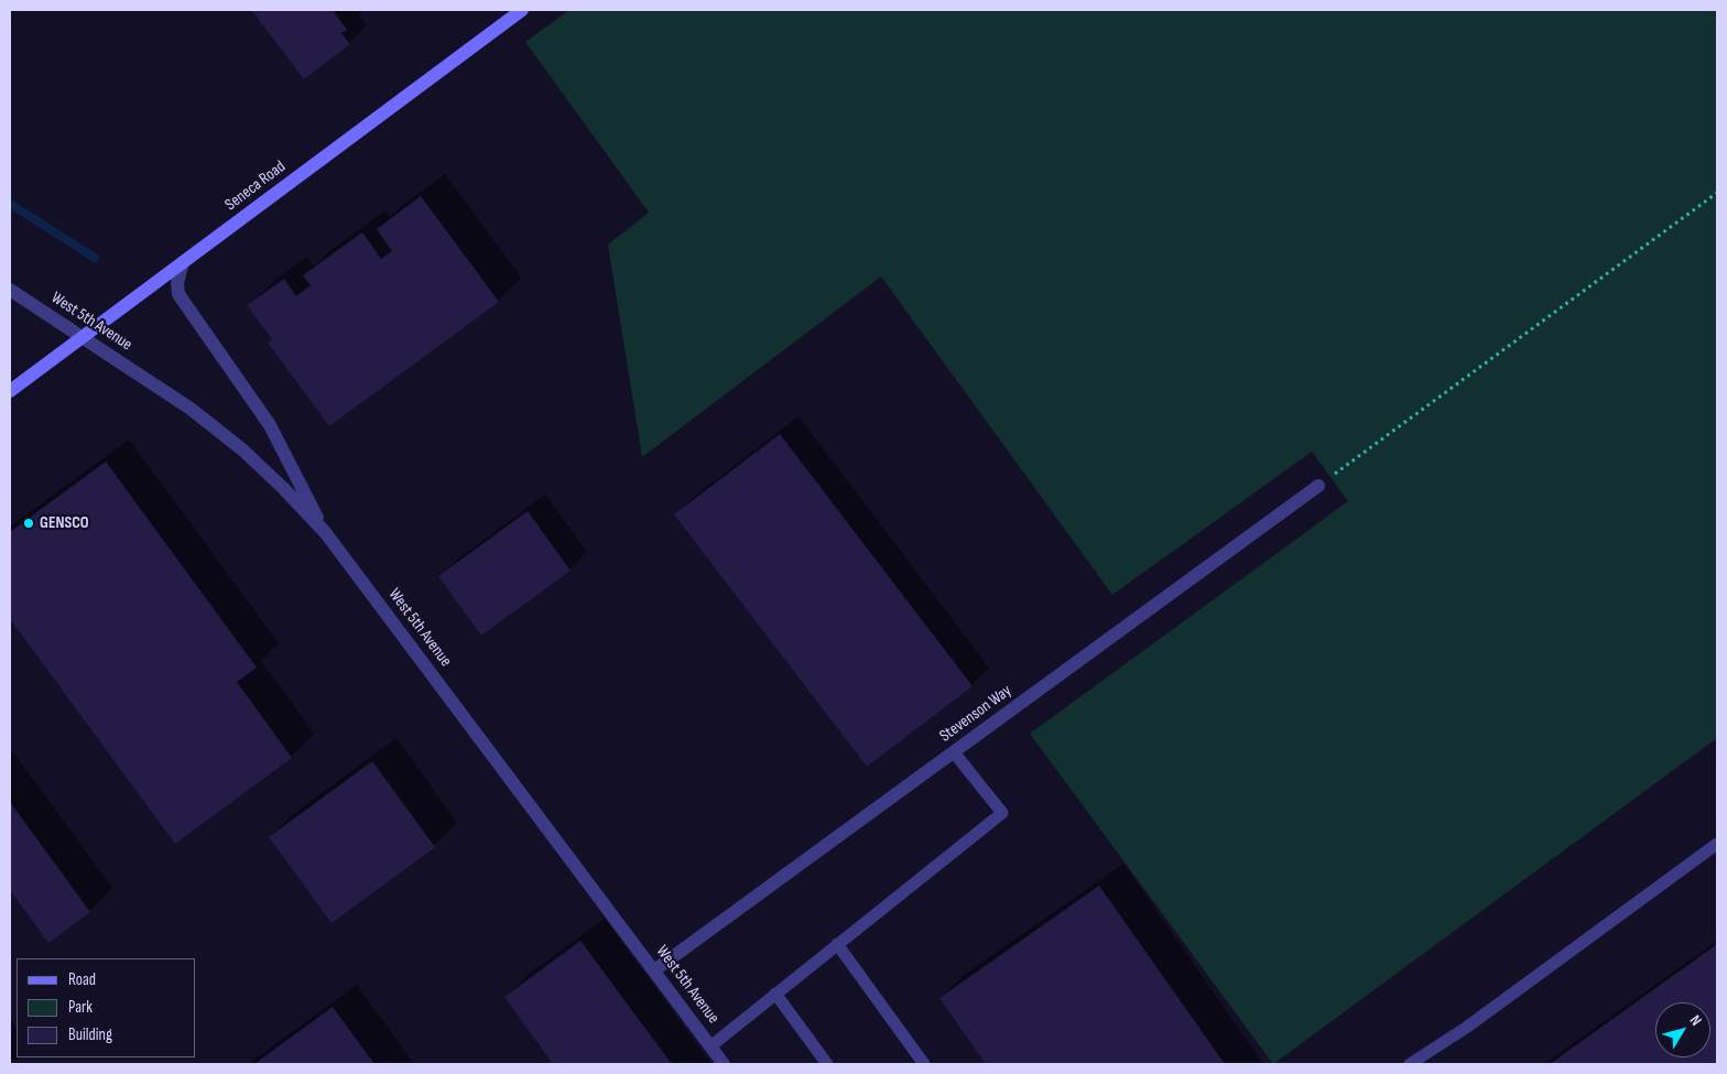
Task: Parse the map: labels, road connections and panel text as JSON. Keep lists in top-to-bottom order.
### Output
{
  "streets": {
    "main road": ["Seneca Road"],
    "street": ["West 5th Avenue", "Stevenson Way"]
  },
  "crossings": [
    ["Seneca Road", "West 5th Avenue"],
    ["West 5th Avenue", "Stevenson Way"]
  ],
  "places": ["GENSCO"],
  "legend": ["Road", "Park", "Building"],
  "north": "top right"
}
